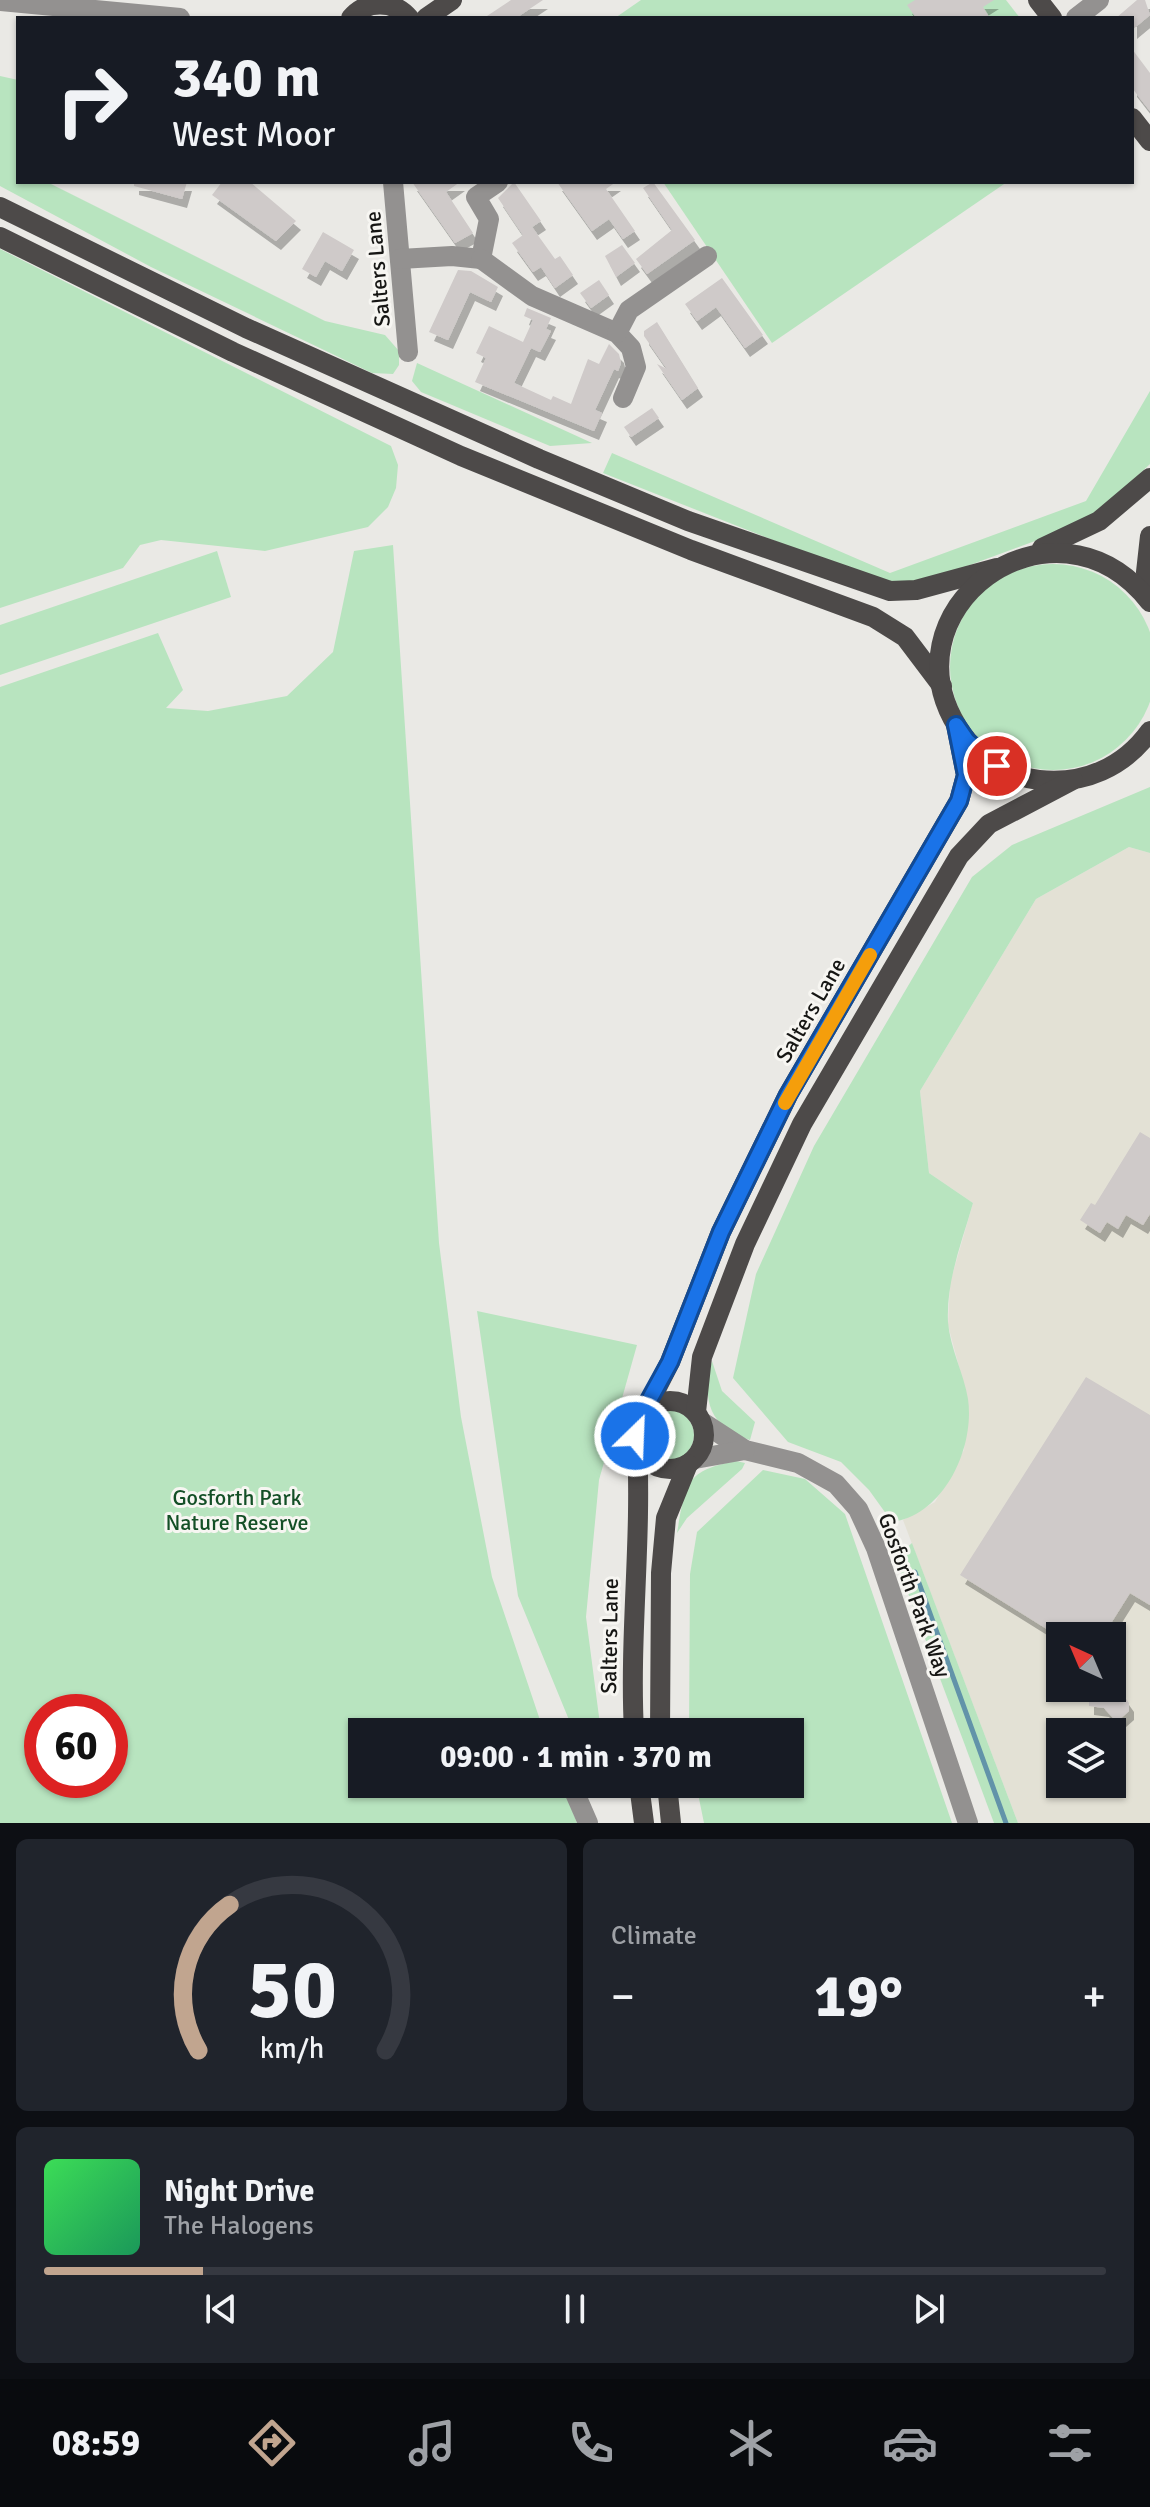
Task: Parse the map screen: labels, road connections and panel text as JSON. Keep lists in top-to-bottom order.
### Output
{
  "streets": {
    "main road": ["Salters Lane"],
    "street": ["Gosforth Park Way"]
  },
  "crossings": [
    ["Salters Lane", "Gosforth Park Way"]
  ],
  "parks": ["Gosforth Park Nature Reserve"],
  "north": "top left",
  "page": {
    "turn": ["340 m", "West Moor"],
    "limit": "60",
    "trip": "09:00 · 1 min · 370 m",
    "tile": "Climate",
    "heat": ["−", "19°", "+"],
    "song": ["Night Drive", "The Halogens"],
    "tabs": "08:59",
    "gauge": ["50", "km/h"]
  }
}
